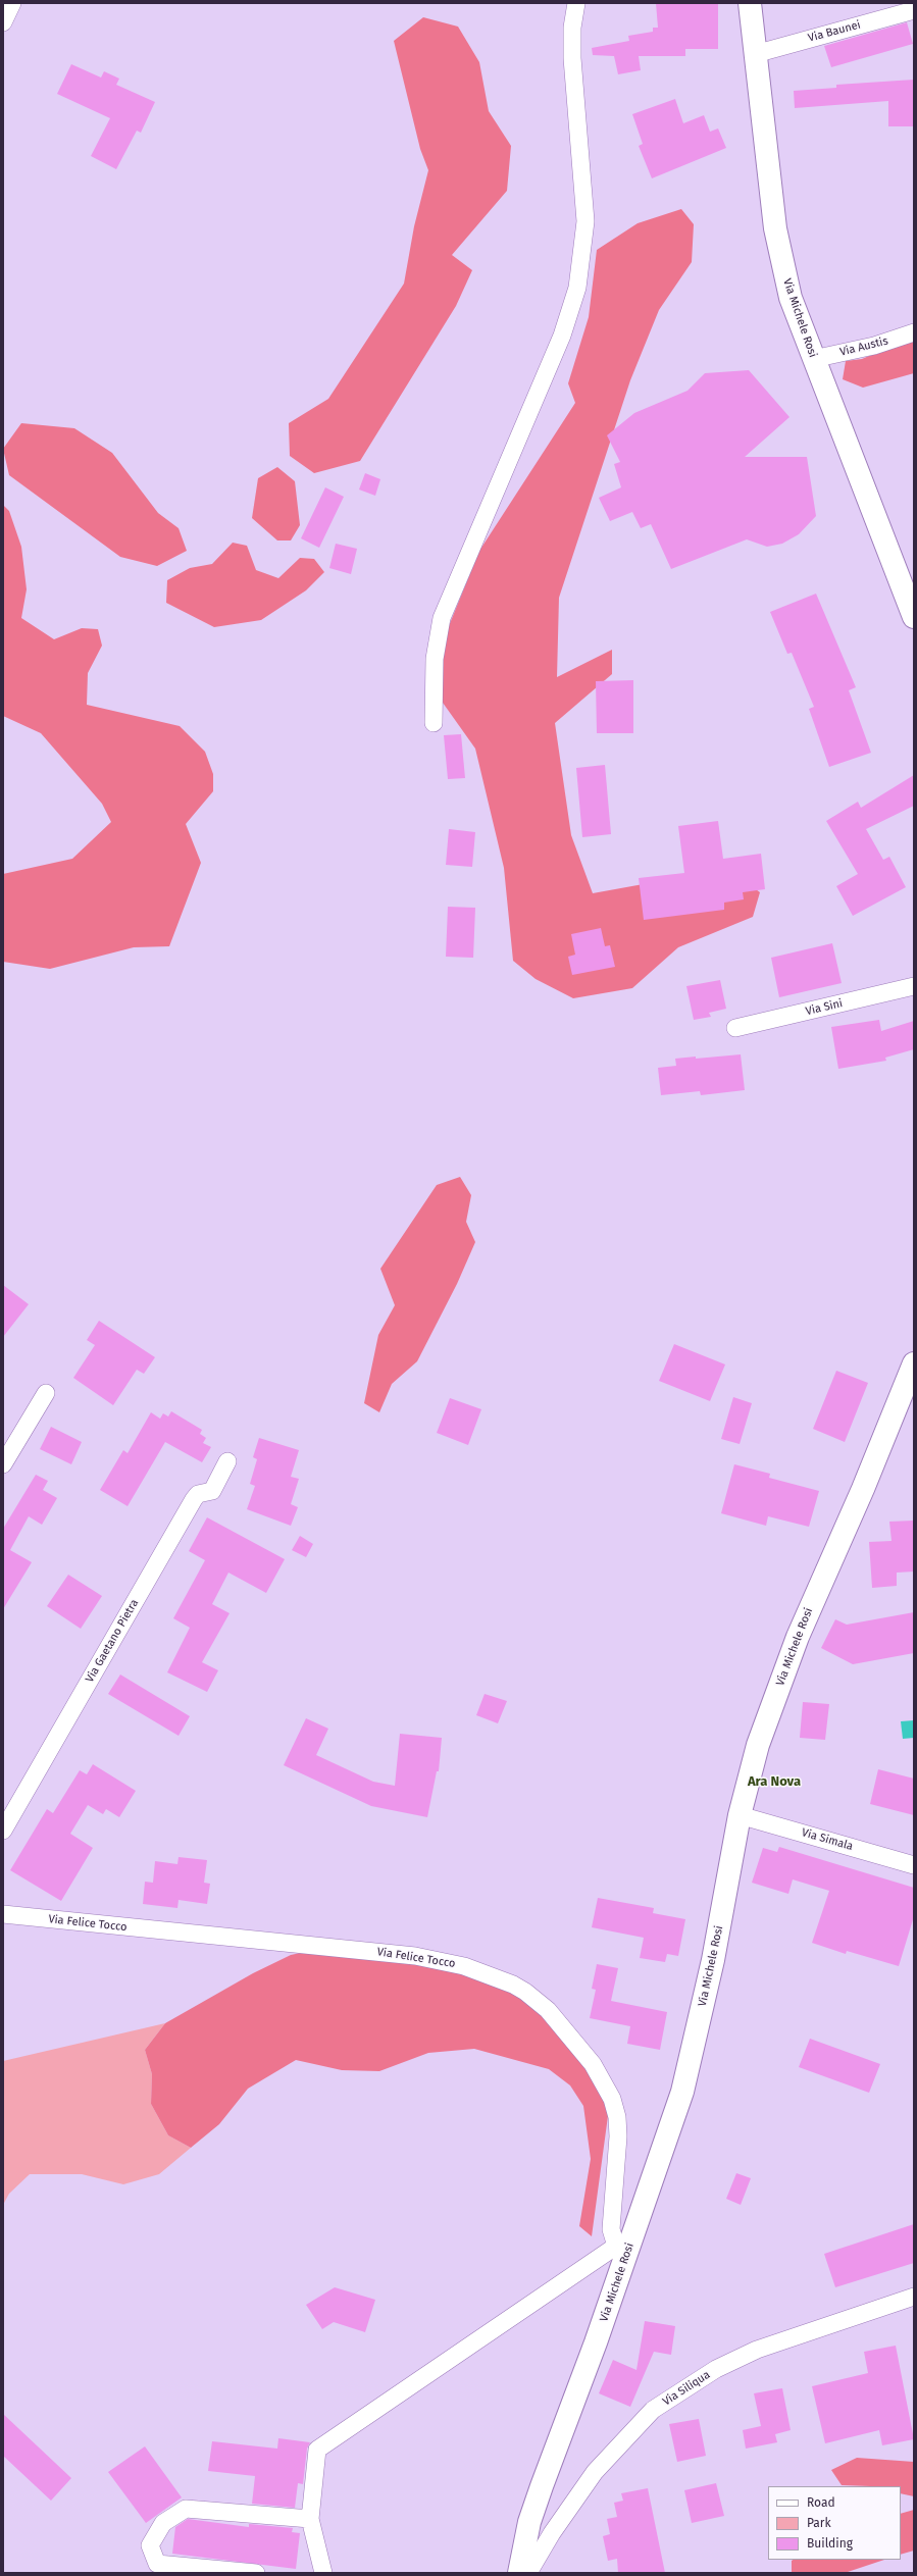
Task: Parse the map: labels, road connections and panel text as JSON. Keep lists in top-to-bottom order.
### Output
{
  "streets": {
    "street": [
      "Via Baunei",
      "Via Michele Rosi",
      "Via Austis",
      "Via Sini",
      "Via Gaetano Pietra",
      "Via Simala",
      "Via Felice Tocco",
      "Via Siliqua"
    ]
  },
  "crossings": [
    ["Via Baunei", "Via Michele Rosi"],
    ["Via Michele Rosi", "Via Austis"],
    ["Via Michele Rosi", "Via Simala"],
    ["Via Michele Rosi", "Via Felice Tocco"]
  ],
  "districts": ["Ara Nova"],
  "legend": ["Road", "Park", "Building"]
}
